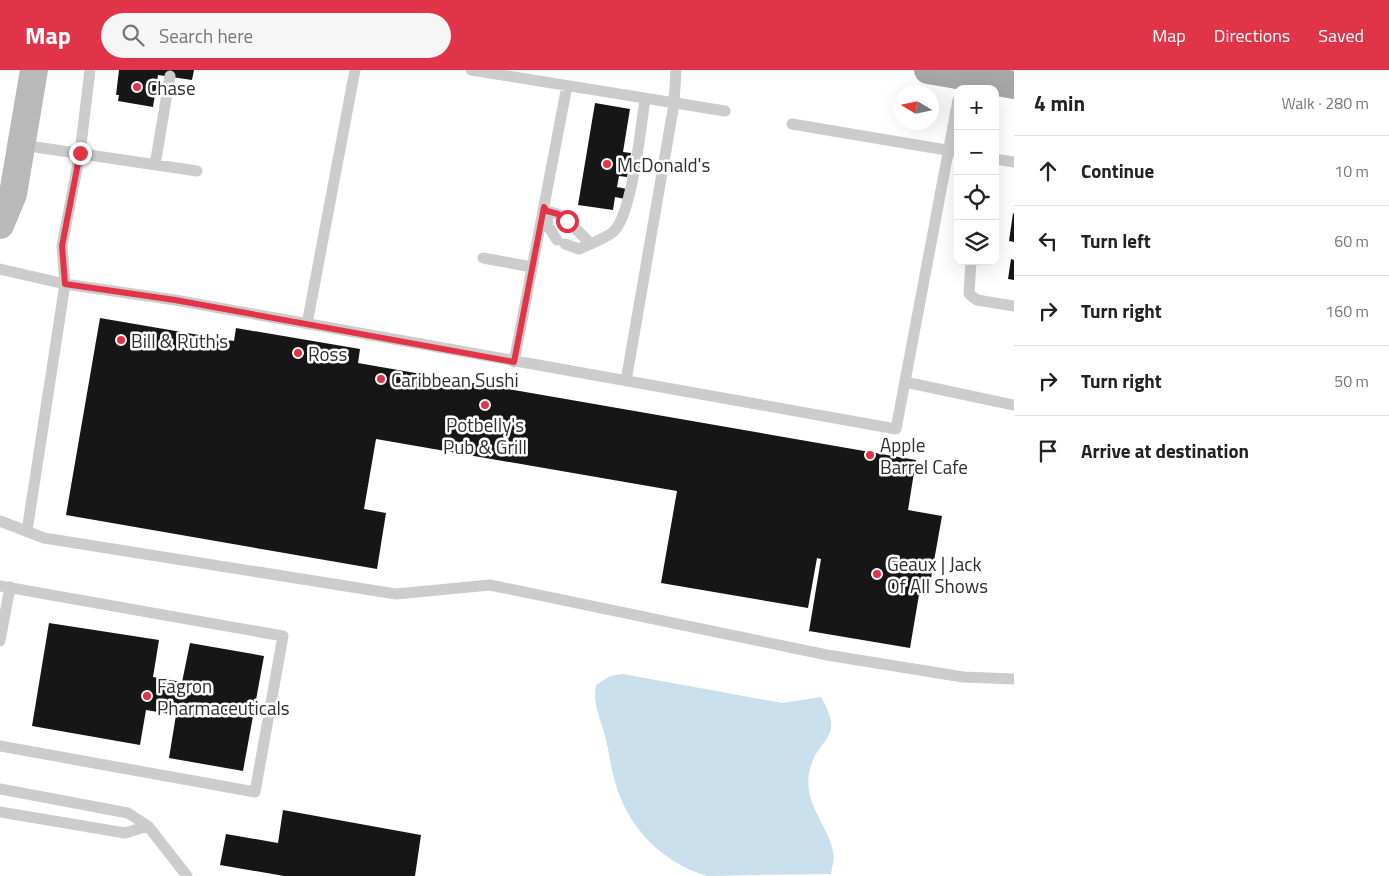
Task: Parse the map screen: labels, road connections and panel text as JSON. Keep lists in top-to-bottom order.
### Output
{
  "places": [
    "Chase",
    "McDonald's",
    "Bill & Ruth's",
    "Ross",
    "Caribbean Sushi",
    "Potbelly's Pub & Grill",
    "Apple Barrel Cafe",
    "Geaux | Jack Of All Shows",
    "Fagron Pharmaceuticals"
  ],
  "north": "left",
  "page": {
    "header": "Map",
    "search": "Search here",
    "nav": ["Map", "Directions", "Saved"],
    "heading": ["4 min", "Walk · 280 m"],
    "map_buttons": ["+", "−"],
    "list": [
      ["Continue", "10 m"],
      ["Turn left", "60 m"],
      ["Turn right", "160 m"],
      ["Turn right", "50 m"],
      "Arrive at destination"
    ]
  }
}
